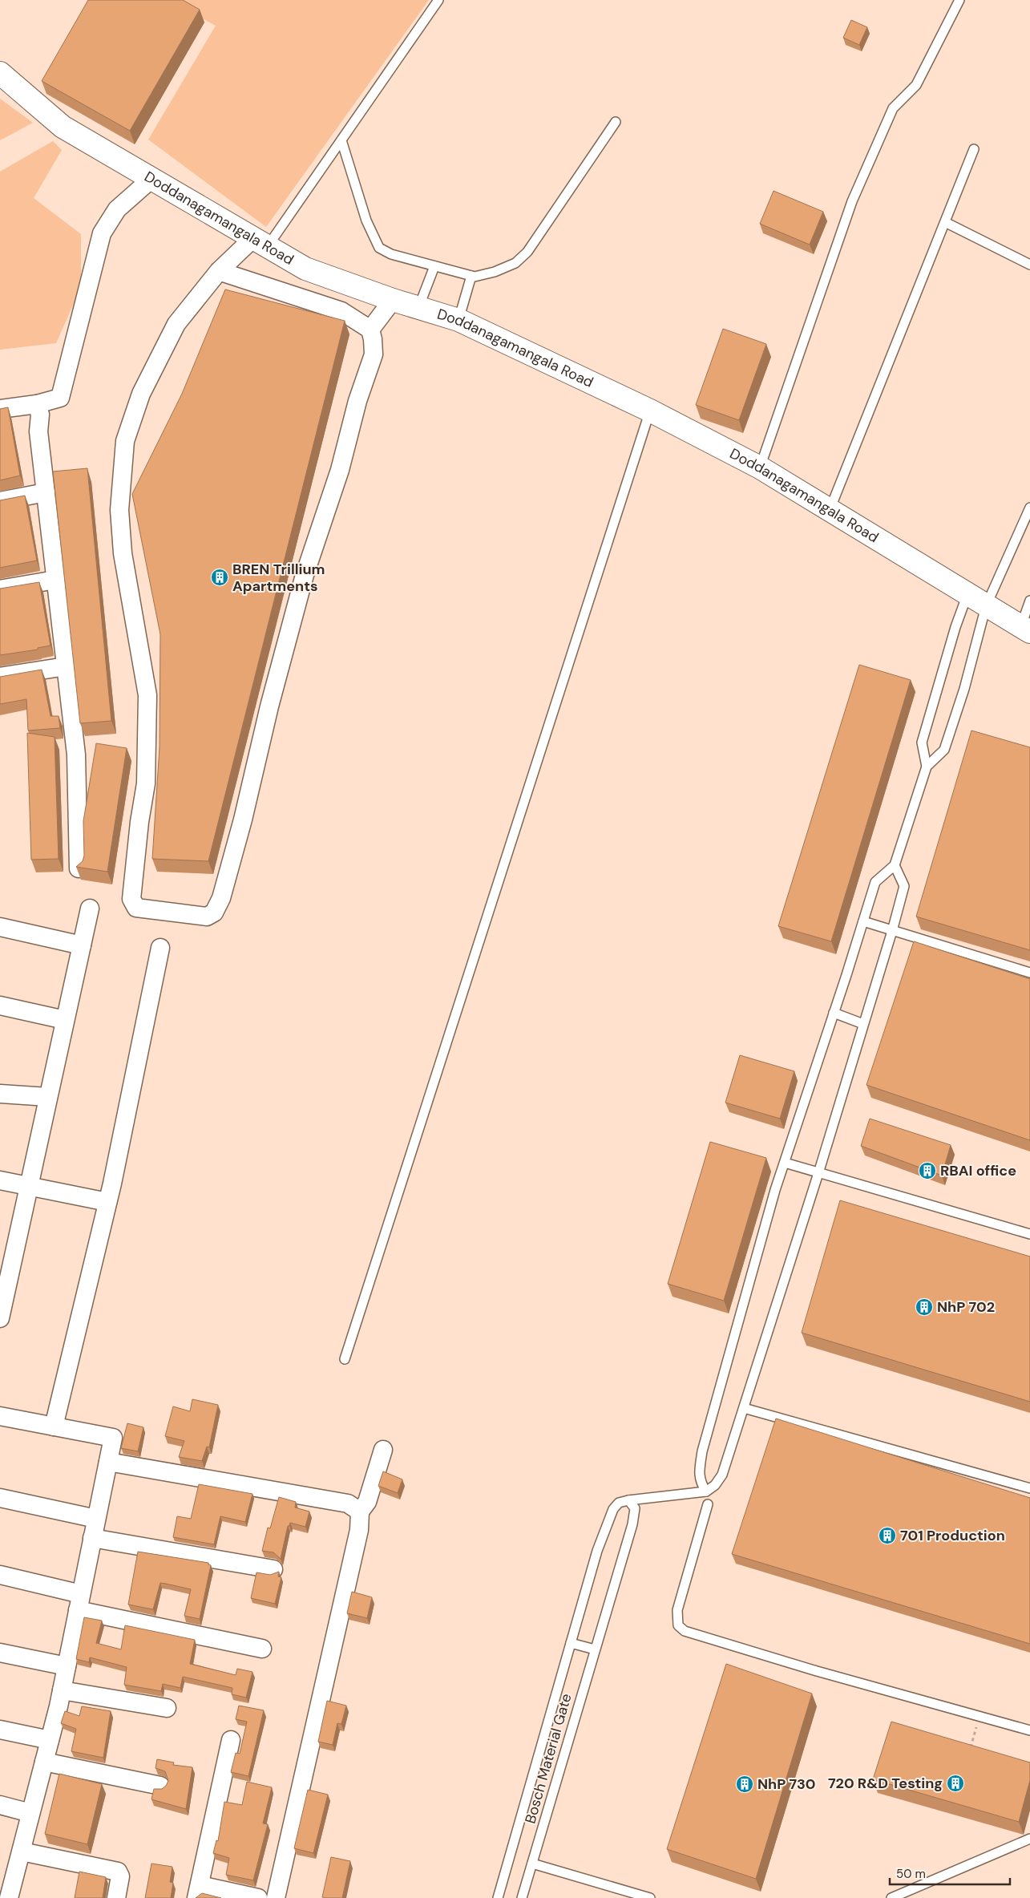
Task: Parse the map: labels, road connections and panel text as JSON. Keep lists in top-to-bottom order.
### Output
{
  "streets": {
    "street": ["Doddanagamangala Road"],
    "lane": ["Bosch Material Gate"]
  },
  "places": {
    "building": [
      "BREN Trillium Apartments",
      "RBAI office",
      "NhP 702",
      "701 Production",
      "720 R&D Testing",
      "NhP 730"
    ]
  },
  "scale_bar": "50 m"
}
